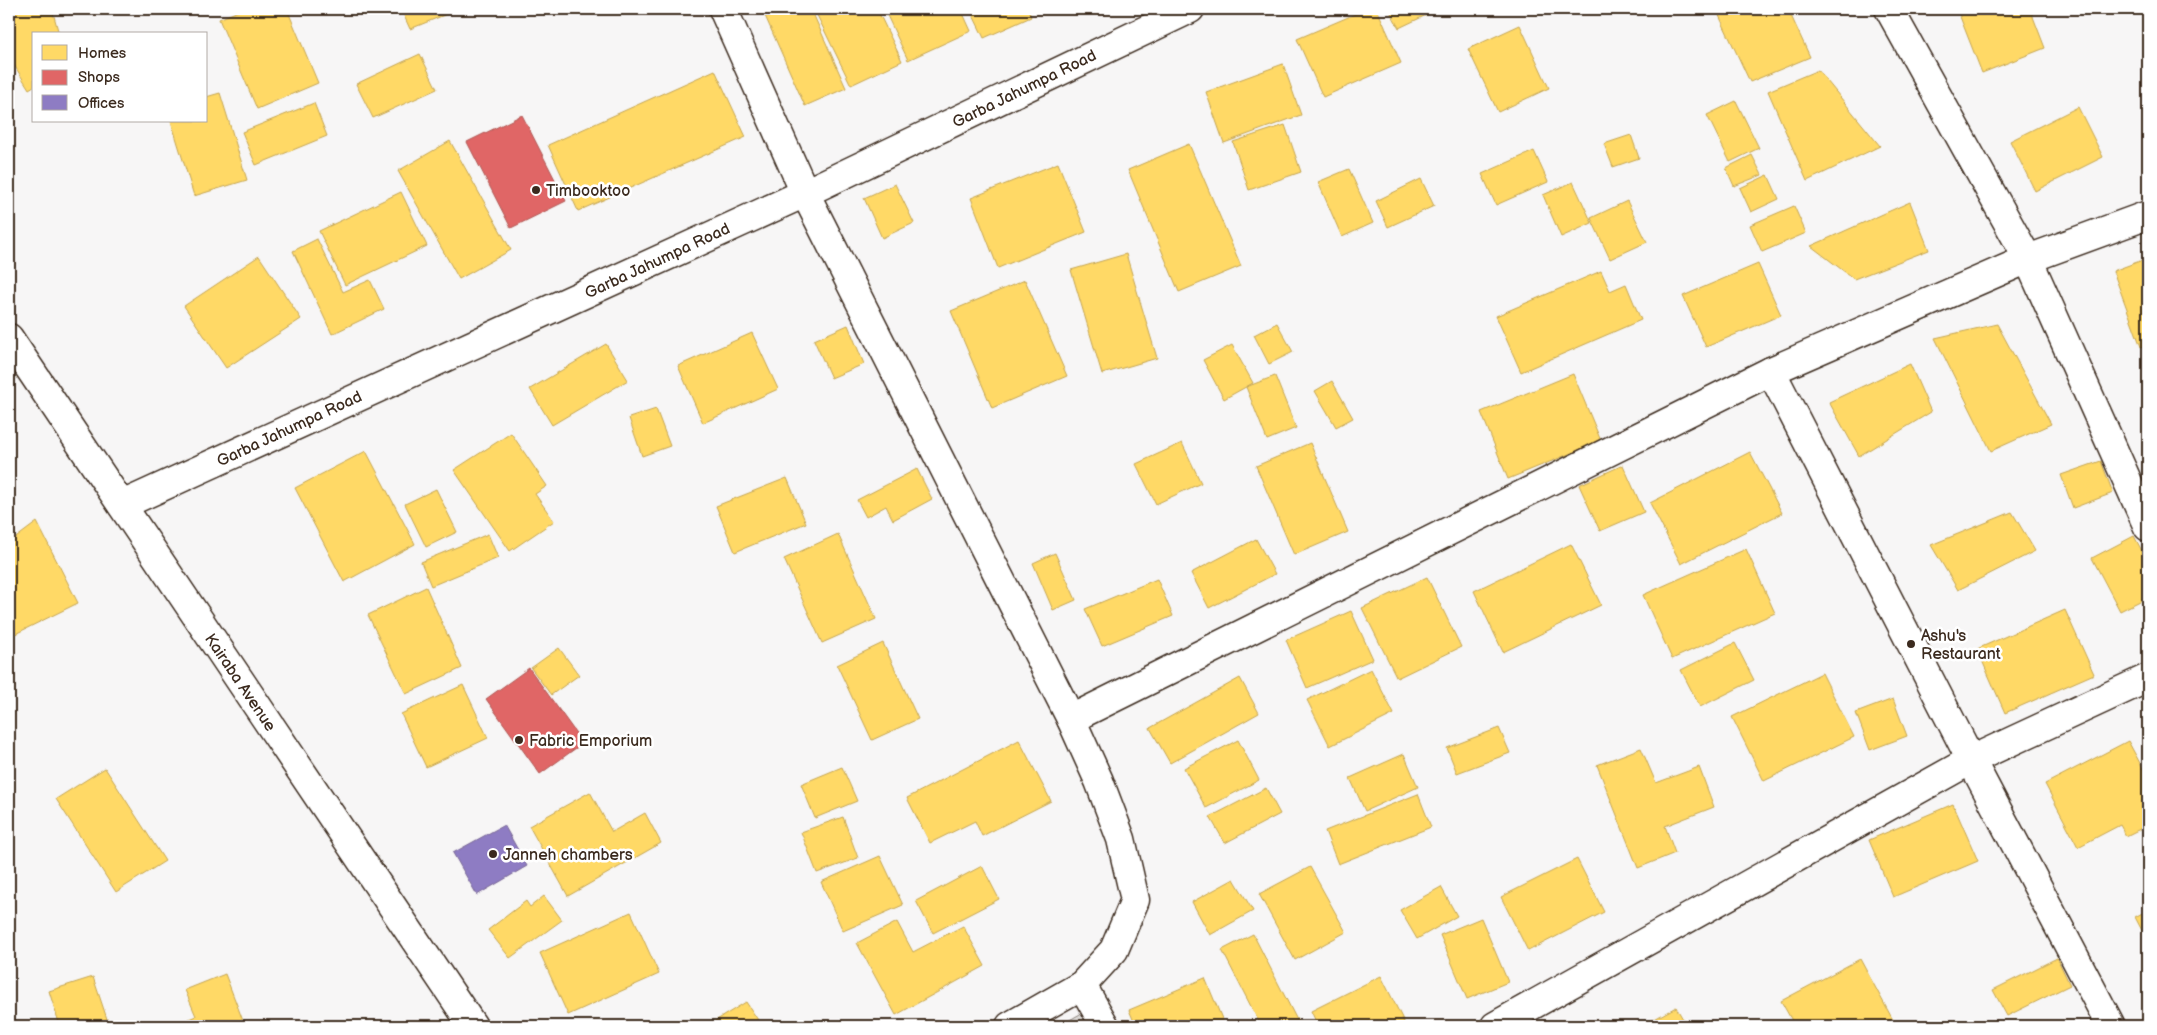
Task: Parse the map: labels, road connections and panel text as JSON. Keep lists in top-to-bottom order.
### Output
{
  "streets": {
    "street": ["Garba Jahumpa Road", "Kairaba Avenue"]
  },
  "crossings": [
    ["Garba Jahumpa Road", "Kairaba Avenue"]
  ],
  "places": [
    "Timbooktoo",
    "Ashu's Restaurant",
    "Fabric Emporium",
    "Janneh chambers"
  ],
  "legend": ["Homes", "Shops", "Offices"]
}
